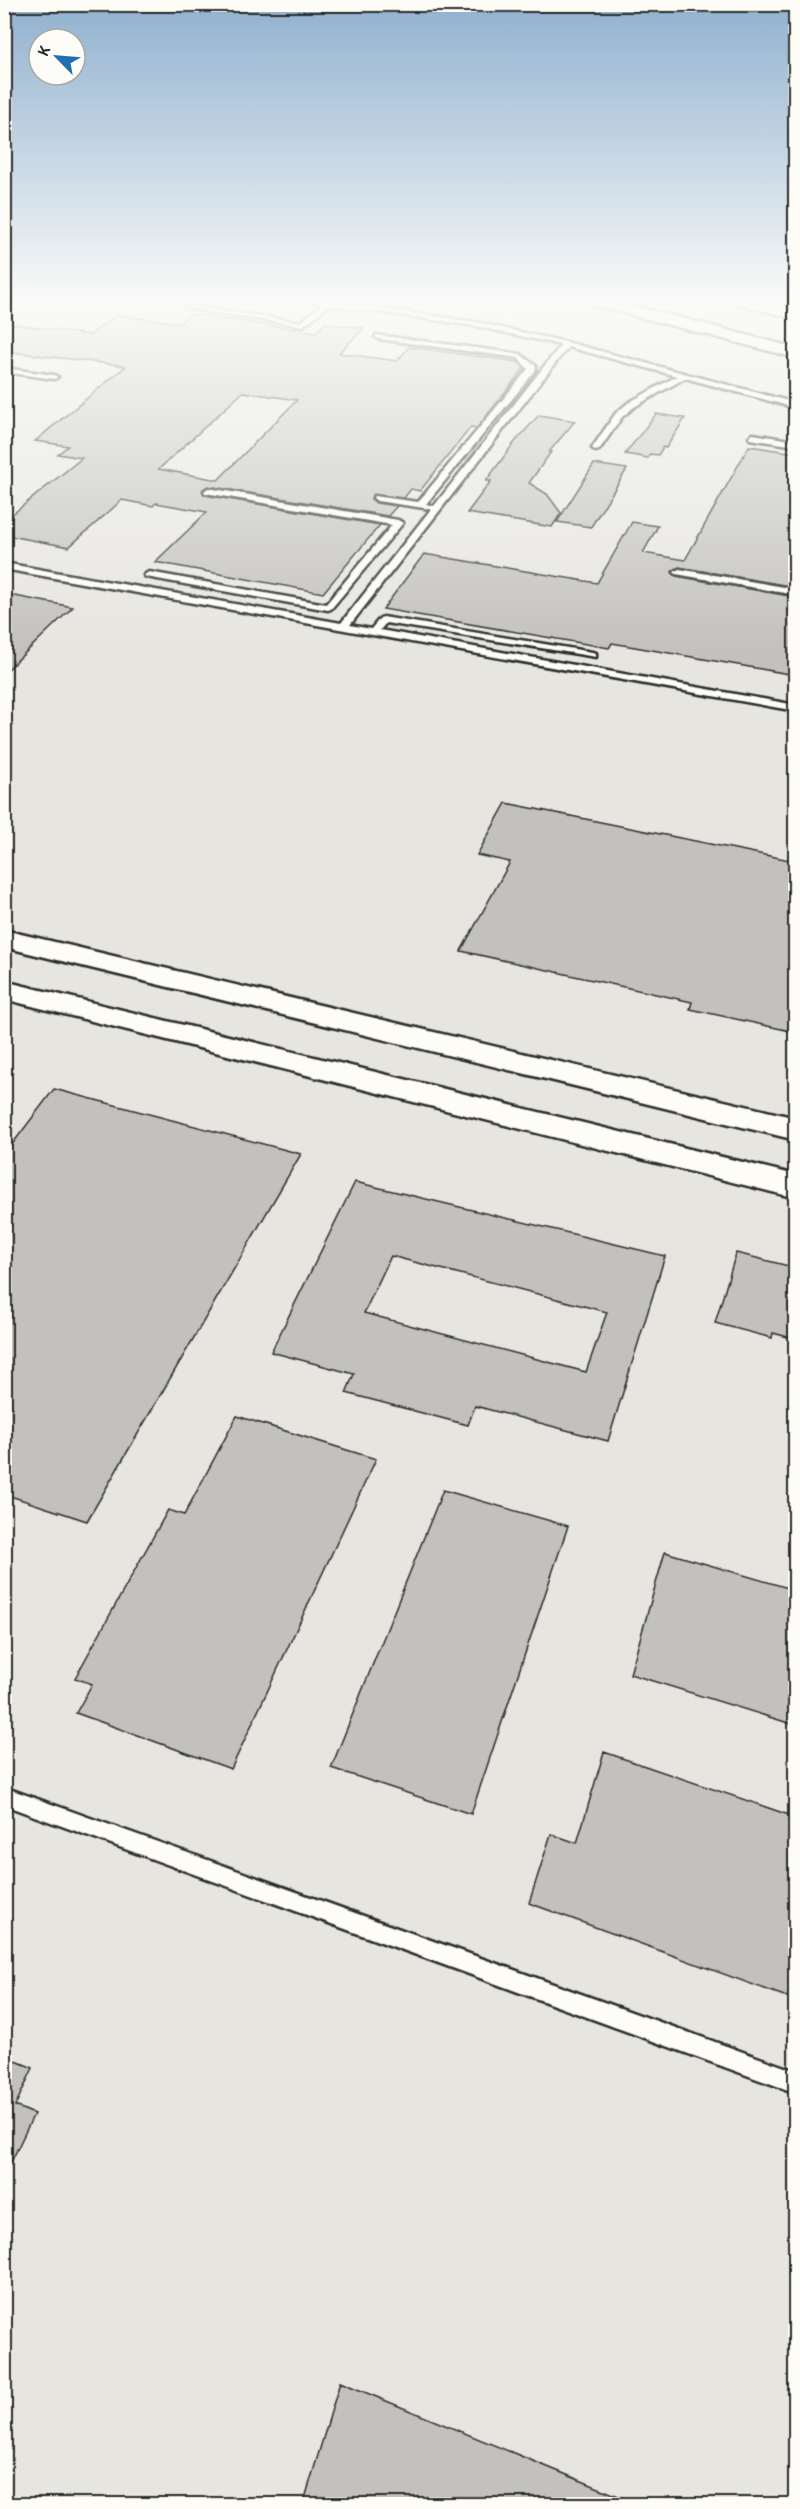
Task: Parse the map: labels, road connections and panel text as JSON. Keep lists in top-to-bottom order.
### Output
{
  "north": "top left"
}
